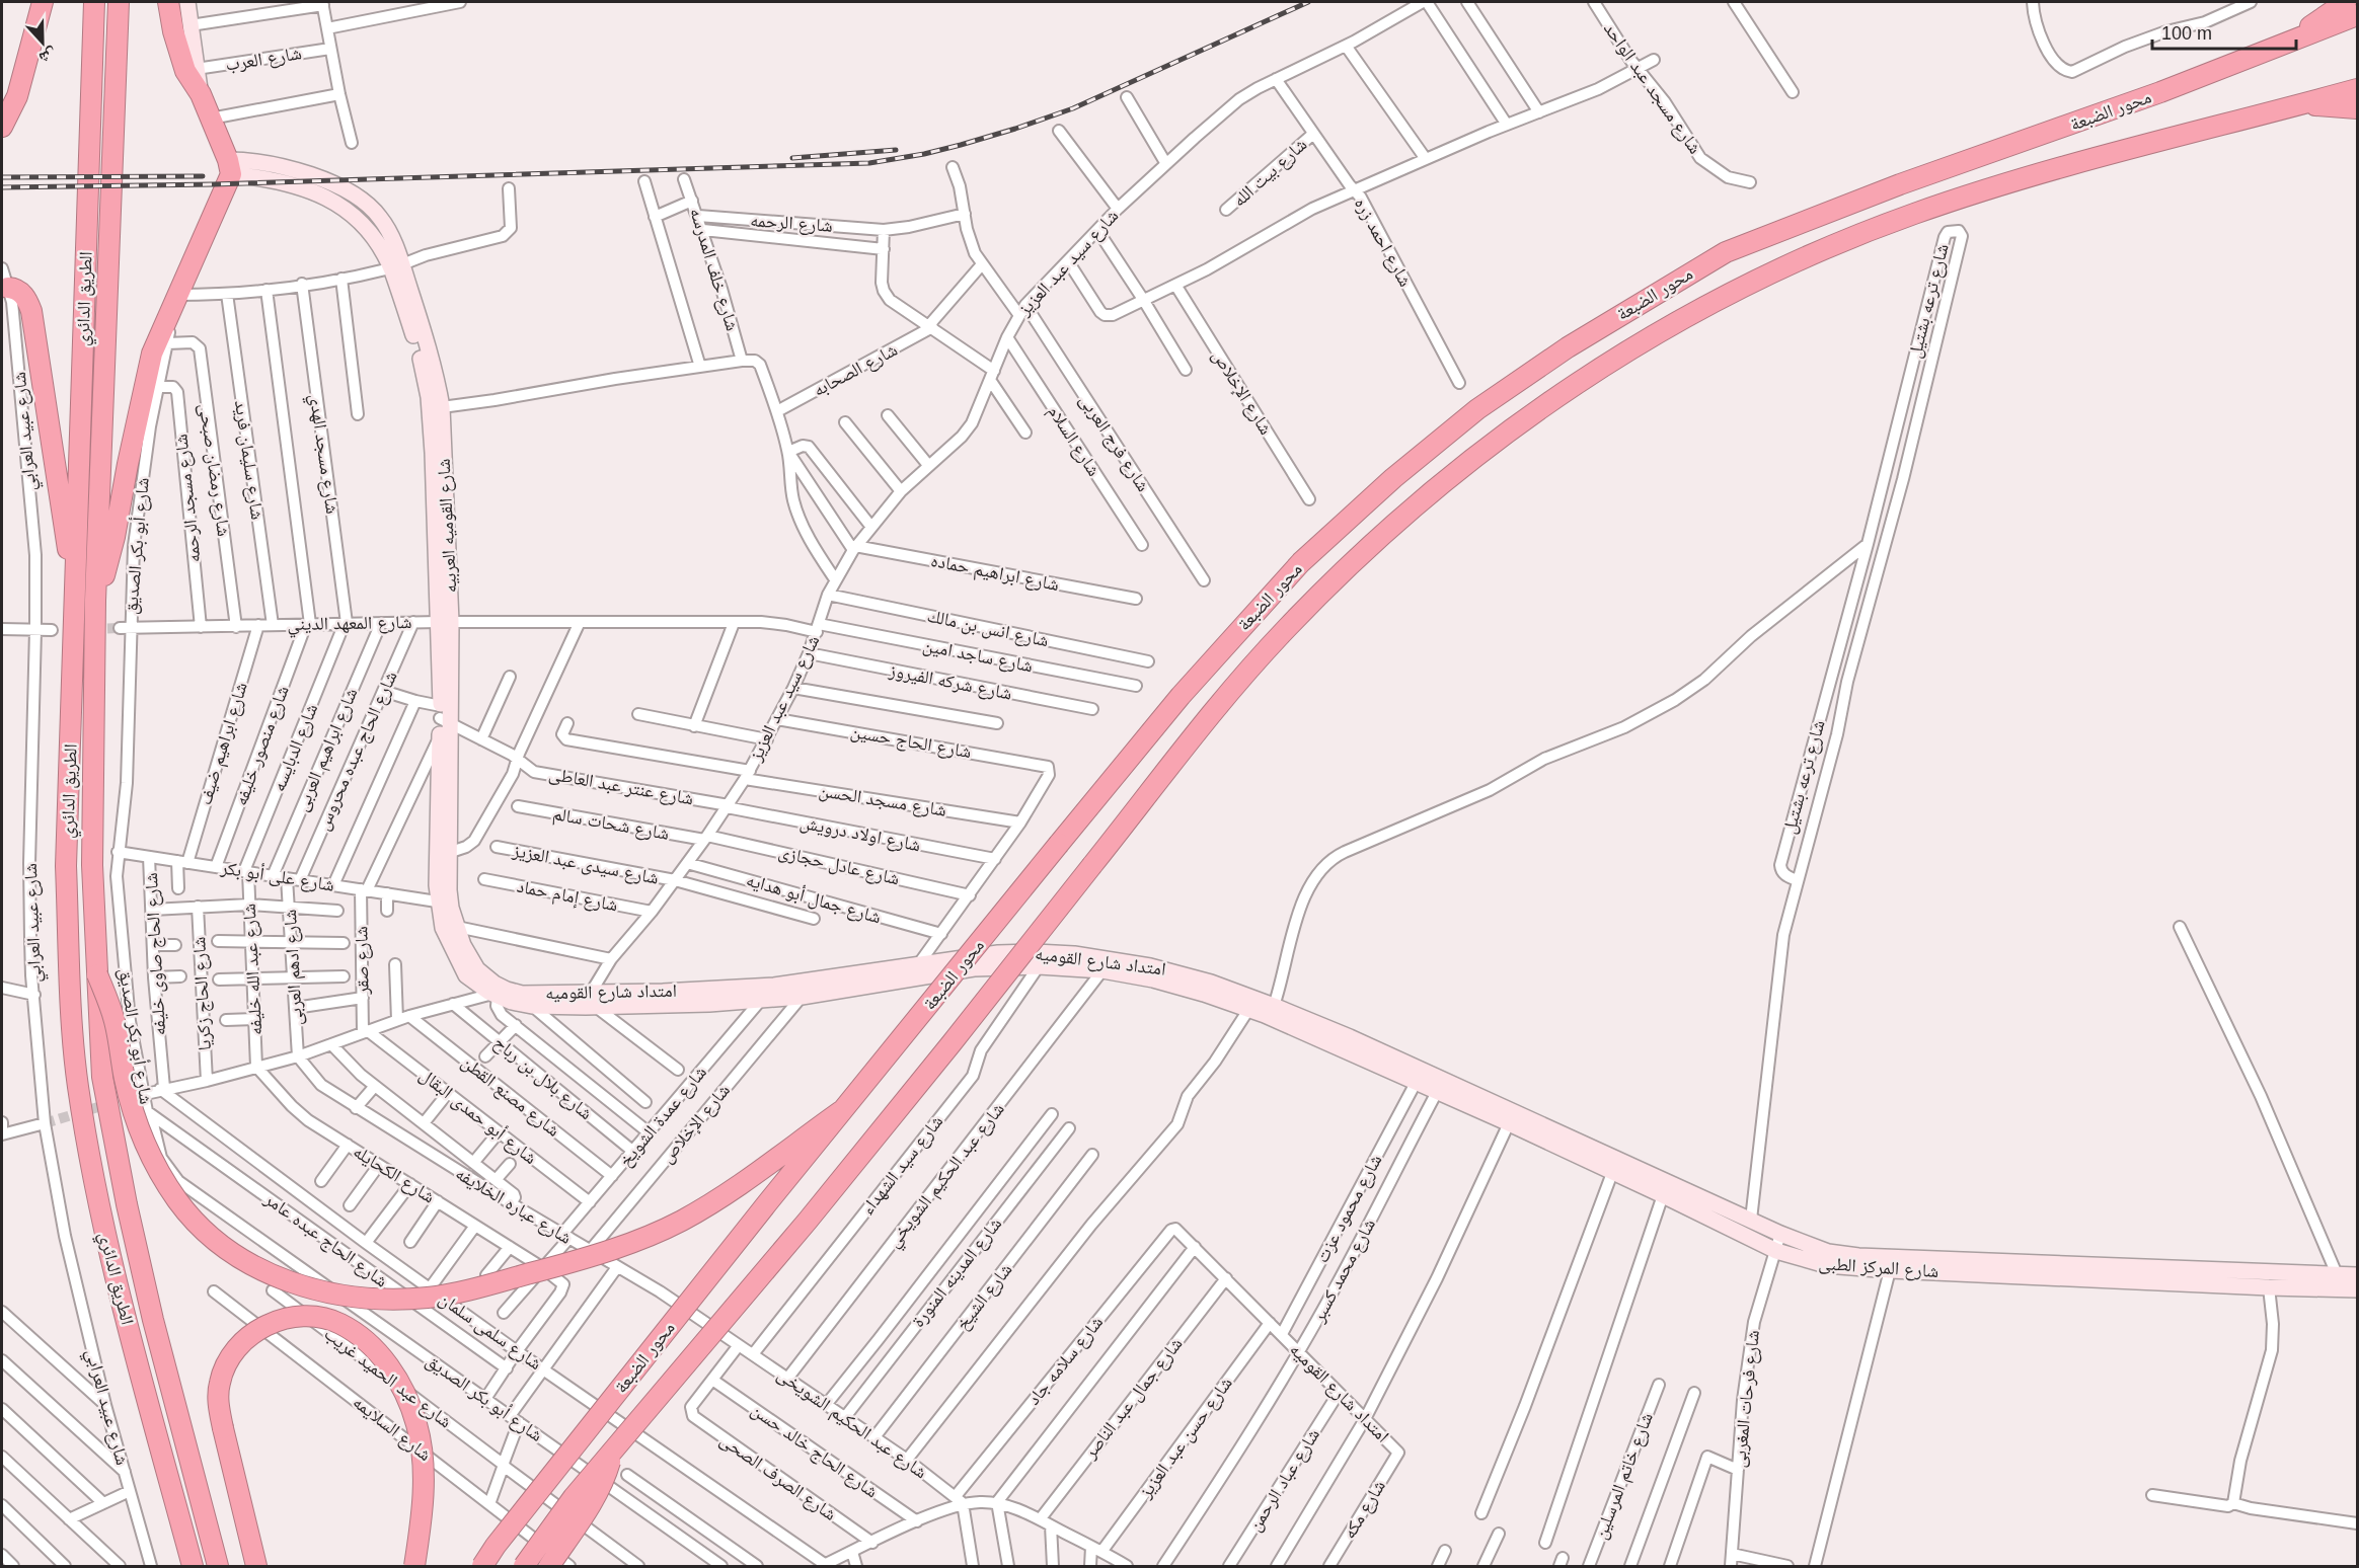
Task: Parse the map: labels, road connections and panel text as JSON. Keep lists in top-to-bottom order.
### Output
{
  "streets": {
    "highway": ["محور الضبعة", "الطريق الدائري"],
    "street": [
      "شارع العرب",
      "شارع مسجد عبد الواحد",
      "شارع بيت الله",
      "شارع الرحمه",
      "شارع احمد زره",
      "شارع سيد عبد العزيز",
      "شارع خلف المدرسه",
      "شارع ترعه بشتيل",
      "شارع الصحابه",
      "شارع الإخلاص",
      "شارع عبيد العرابي",
      "شارع السلام",
      "شارع فرج العربى",
      "شارع مسجد الهدي",
      "شارع سليمان فريد",
      "شارع رمضان صبحى",
      "شارع مسجد الرحمه",
      "شارع القوميه العربيه",
      "شارع أبو بكر الصديق",
      "شارع ابراهيم حماده",
      "شارع المعهد الديني",
      "شارع انس بن مالك",
      "شارع ساجد امين",
      "شارع شركه الفيروز",
      "شارع الحاج حسين",
      "شارع ابراهيم ضيف",
      "شارع منصور خليفه",
      "شارع الدبايسه",
      "شارع ابراهيم العربى",
      "شارع الحاج عبده محروس",
      "شارع عنتر عبد العاطى",
      "شارع مسجد الحسن",
      "شارع شحات سالم",
      "شارع اولاد درويش",
      "شارع سيدى عبد العزيز",
      "شارع عادل حجازى",
      "شارع على أبو بكر",
      "شارع إمام حماد",
      "شارع جمال أبو هدايه",
      "شارع الحاج صاوى خليفه",
      "شارع صقر",
      "امتداد شارع القوميه",
      "شارع ادهم العربى",
      "شارع عبد الله خليفه",
      "شارع الحاج زكريا",
      "شارع بلال بن رباح",
      "شارع مصنع القطن",
      "شارع أبو حمدى البقال",
      "شارع عمدة الشويخ",
      "شارع سيد الشهداء",
      "شارع الكحايله",
      "شارع عبد الحكيم الشويخي",
      "شارع عباره الخلايفه",
      "شارع محمود عزت",
      "شارع الحاج عبده عامر",
      "شارع المركز الطبى",
      "شارع محمد كسبر",
      "شارع المدينه المنورة",
      "شارع الشيخ",
      "شارع سلمى سلمان",
      "شارع سلامه جاد",
      "شارع عبد الحميد غريب",
      "شارع جمال عبد الناصر",
      "شارع فرحات المغربى",
      "شارع عبد الحكيم الشويخى",
      "شارع السلايمه",
      "شارع حسن عبد العزيز",
      "شارع الحاج خالد حسن",
      "شارع خاتم المرسلين",
      "شارع الصرف الصحى",
      "شارع عباد الرحمن",
      "شارع مكه"
    ]
  },
  "crossings": [
    ["شارع بيت الله", "شارع احمد زره"],
    ["شارع الرحمه", "شارع خلف المدرسه"],
    ["شارع الرحمه", "شارع فرج العربى"],
    ["شارع احمد زره", "شارع سيد عبد العزيز"],
    ["شارع سيد عبد العزيز", "شارع السلام"],
    ["شارع سيد عبد العزيز", "شارع فرج العربى"],
    ["شارع سيد عبد العزيز", "شارع ابراهيم حماده"],
    ["شارع سيد عبد العزيز", "شارع المعهد الديني"],
    ["شارع سيد عبد العزيز", "شارع انس بن مالك"],
    ["شارع سيد عبد العزيز", "شارع ساجد امين"],
    ["شارع سيد عبد العزيز", "شارع شركه الفيروز"],
    ["شارع سيد عبد العزيز", "شارع الحاج حسين"],
    ["شارع سيد عبد العزيز", "شارع عنتر عبد العاطى"],
    ["شارع سيد عبد العزيز", "شارع مسجد الحسن"],
    ["شارع سيد عبد العزيز", "شارع شحات سالم"],
    ["شارع سيد عبد العزيز", "شارع اولاد درويش"],
    ["شارع سيد عبد العزيز", "شارع سيدى عبد العزيز"],
    ["شارع سيد عبد العزيز", "شارع عادل حجازى"],
    ["شارع سيد عبد العزيز", "شارع إمام حماد"],
    ["شارع سيد عبد العزيز", "شارع جمال أبو هدايه"],
    ["شارع سيد عبد العزيز", "امتداد شارع القوميه"],
    ["شارع ترعه بشتيل", "شارع المركز الطبى"],
    ["شارع الإخلاص", "امتداد شارع القوميه"],
    ["شارع الإخلاص", "شارع عباره الخلايفه"],
    ["شارع مسجد الهدي", "شارع المعهد الديني"],
    ["شارع مسجد الهدي", "شارع الدبايسه"],
    ["شارع سليمان فريد", "شارع المعهد الديني"],
    ["شارع رمضان صبحى", "شارع أبو بكر الصديق"],
    ["شارع رمضان صبحى", "شارع المعهد الديني"],
    ["شارع مسجد الرحمه", "شارع أبو بكر الصديق"],
    ["شارع مسجد الرحمه", "شارع المعهد الديني"],
    ["شارع القوميه العربيه", "شارع المعهد الديني"],
    ["شارع القوميه العربيه", "شارع عنتر عبد العاطى"],
    ["شارع القوميه العربيه", "شارع على أبو بكر"],
    ["شارع القوميه العربيه", "امتداد شارع القوميه"],
    ["شارع أبو بكر الصديق", "شارع المعهد الديني"],
    ["شارع أبو بكر الصديق", "شارع على أبو بكر"],
    ["شارع أبو بكر الصديق", "امتداد شارع القوميه"],
    ["شارع أبو بكر الصديق", "شارع الحاج عبده عامر"],
    ["شارع المعهد الديني", "شارع ساجد امين"],
    ["شارع المعهد الديني", "شارع ابراهيم ضيف"],
    ["شارع المعهد الديني", "شارع منصور خليفه"],
    ["شارع المعهد الديني", "شارع الدبايسه"],
    ["شارع المعهد الديني", "شارع ابراهيم العربى"],
    ["شارع المعهد الديني", "شارع الحاج عبده محروس"],
    ["شارع الحاج حسين", "شارع مسجد الحسن"],
    ["شارع ابراهيم ضيف", "شارع على أبو بكر"],
    ["شارع منصور خليفه", "شارع على أبو بكر"],
    ["شارع الدبايسه", "شارع على أبو بكر"],
    ["شارع الدبايسه", "شارع عبد الله خليفه"],
    ["شارع ابراهيم العربى", "شارع على أبو بكر"],
    ["شارع الحاج عبده محروس", "شارع عنتر عبد العاطى"],
    ["شارع الحاج عبده محروس", "شارع على أبو بكر"],
    ["شارع عنتر عبد العاطى", "شارع اولاد درويش"],
    ["شارع شحات سالم", "شارع عادل حجازى"],
    ["شارع على أبو بكر", "شارع الحاج صاوى خليفه"],
    ["شارع على أبو بكر", "شارع صقر"],
    ["شارع على أبو بكر", "شارع ادهم العربى"],
    ["شارع على أبو بكر", "شارع عبد الله خليفه"],
    ["شارع الحاج صاوى خليفه", "امتداد شارع القوميه"],
    ["شارع الحاج صاوى خليفه", "شارع سلمى سلمان"],
    ["شارع صقر", "امتداد شارع القوميه"],
    ["شارع صقر", "شارع أبو حمدى البقال"],
    ["امتداد شارع القوميه", "شارع ادهم العربى"],
    ["امتداد شارع القوميه", "شارع عبد الله خليفه"],
    ["امتداد شارع القوميه", "شارع الحاج زكريا"],
    ["امتداد شارع القوميه", "شارع بلال بن رباح"],
    ["امتداد شارع القوميه", "شارع مصنع القطن"],
    ["امتداد شارع القوميه", "شارع أبو حمدى البقال"],
    ["امتداد شارع القوميه", "شارع عمدة الشويخ"],
    ["امتداد شارع القوميه", "شارع سيد الشهداء"],
    ["امتداد شارع القوميه", "شارع الكحايله"],
    ["امتداد شارع القوميه", "شارع عبد الحكيم الشويخي"],
    ["امتداد شارع القوميه", "شارع عباره الخلايفه"],
    ["امتداد شارع القوميه", "شارع محمود عزت"],
    ["امتداد شارع القوميه", "شارع المركز الطبى"],
    ["امتداد شارع القوميه", "شارع محمد كسبر"],
    ["امتداد شارع القوميه", "شارع سلمى سلمان"],
    ["امتداد شارع القوميه", "شارع سلامه جاد"],
    ["امتداد شارع القوميه", "شارع جمال عبد الناصر"],
    ["امتداد شارع القوميه", "شارع حسن عبد العزيز"],
    ["امتداد شارع القوميه", "شارع عباد الرحمن"],
    ["امتداد شارع القوميه", "شارع مكه"],
    ["شارع ادهم العربى", "شارع عباره الخلايفه"],
    ["شارع عبد الله خليفه", "شارع الكحايله"],
    ["شارع بلال بن رباح", "شارع عمدة الشويخ"],
    ["شارع مصنع القطن", "شارع عمدة الشويخ"],
    ["شارع أبو حمدى البقال", "شارع عمدة الشويخ"],
    ["شارع عمدة الشويخ", "شارع الكحايله"],
    ["شارع عمدة الشويخ", "شارع عباره الخلايفه"],
    ["شارع سيد الشهداء", "شارع عبد الحكيم الشويخى"],
    ["شارع الكحايله", "شارع سلمى سلمان"],
    ["شارع عبد الحكيم الشويخي", "شارع عبد الحكيم الشويخى"],
    ["شارع عباره الخلايفه", "شارع عبد الحكيم الشويخى"],
    ["شارع المركز الطبى", "شارع محمد كسبر"],
    ["شارع المركز الطبى", "شارع فرحات المغربى"],
    ["شارع المدينه المنورة", "شارع عبد الحكيم الشويخى"],
    ["شارع الشيخ", "شارع عبد الحكيم الشويخى"],
    ["شارع سلامه جاد", "شارع عبد الحكيم الشويخى"],
    ["شارع الحاج خالد حسن", "شارع الصرف الصحى"]
  ],
  "scale_bar": "100 m",
  "north": "bottom"
}
